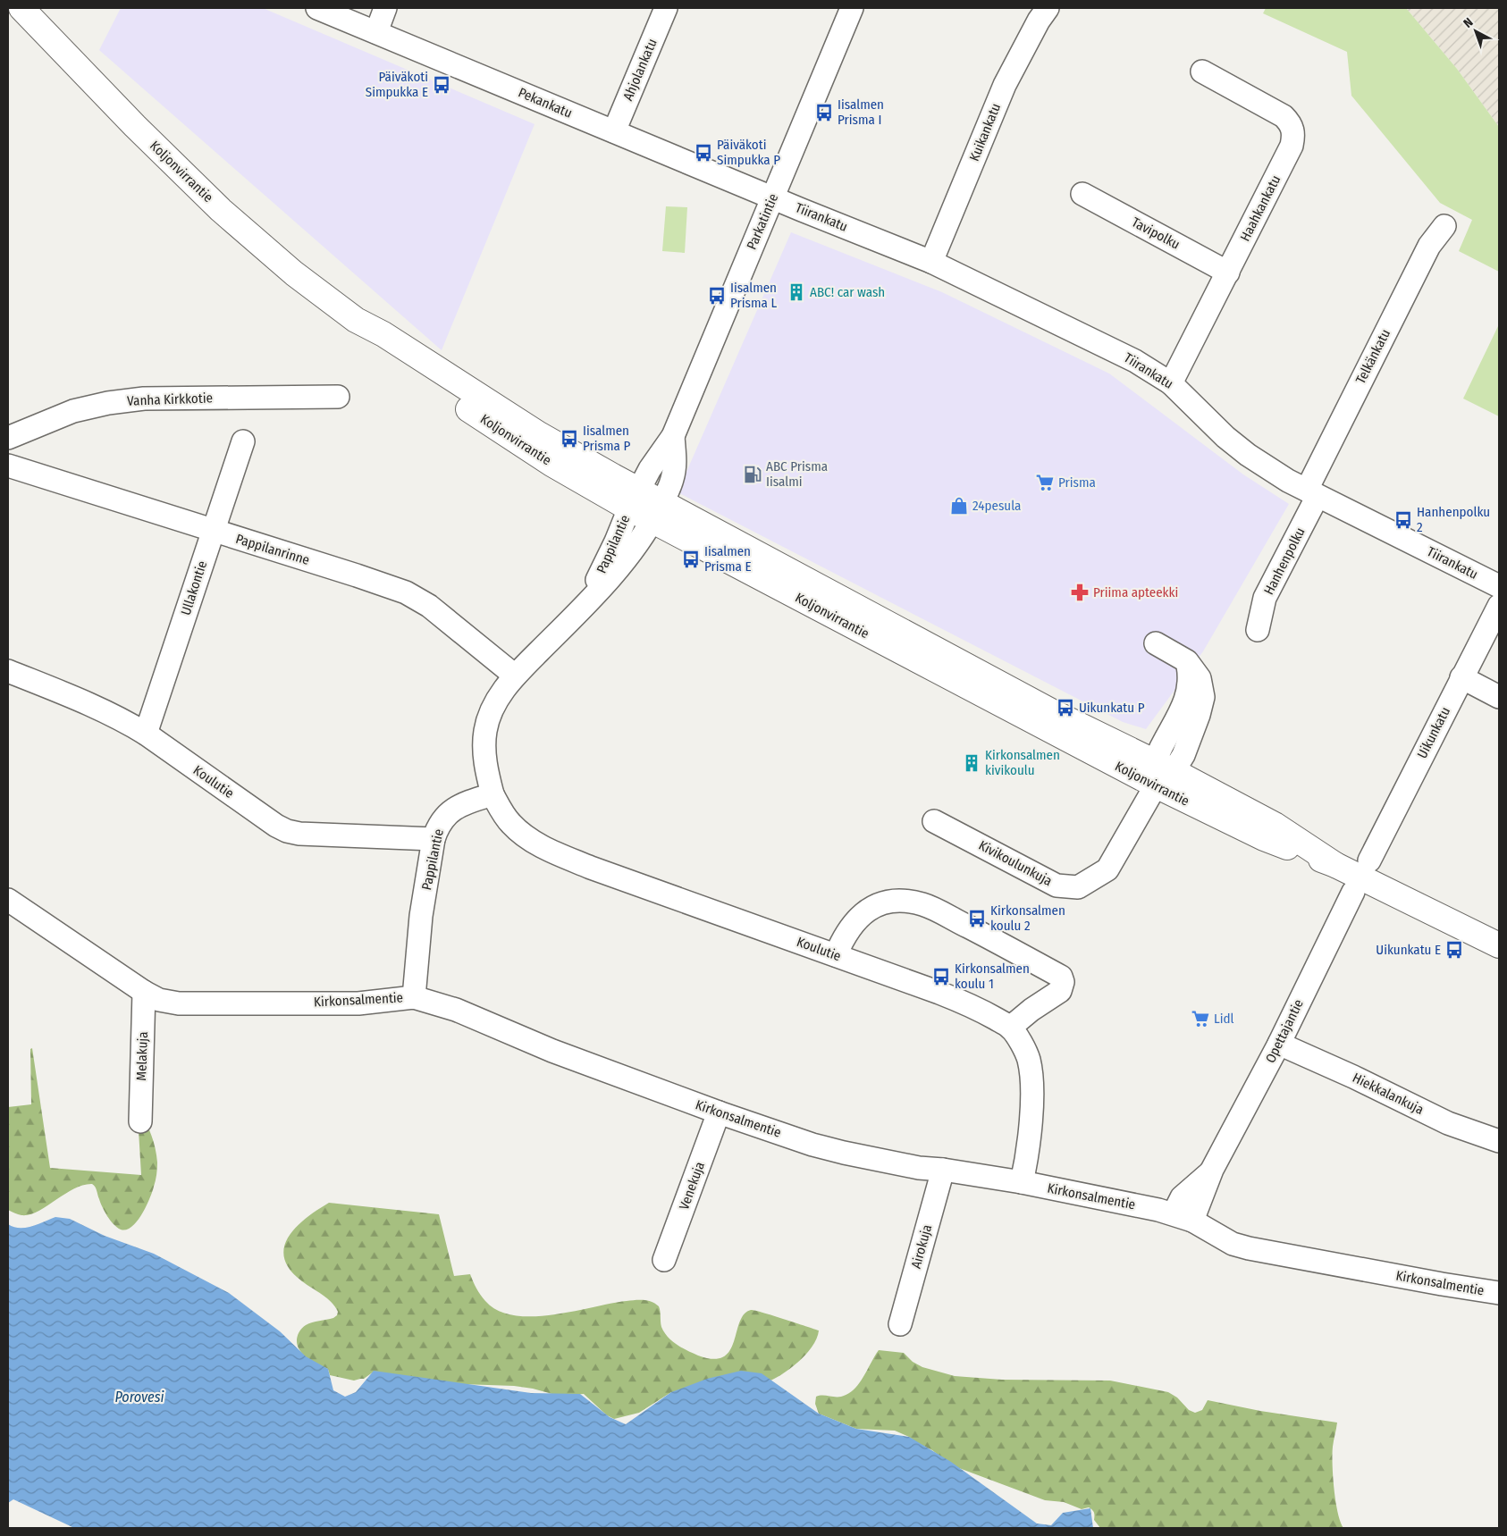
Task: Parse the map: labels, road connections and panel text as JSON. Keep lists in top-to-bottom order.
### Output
{
  "streets": {
    "main road": ["Koljonvirrantie"],
    "street": [
      "Ahjolankatu",
      "Pekankatu",
      "Kuikankatu",
      "Haahkankatu",
      "Tiirankatu",
      "Parkatintie",
      "Tavipolku",
      "Telkänkatu",
      "Vanha Kirkkotie",
      "Pappilantie",
      "Pappilanrinne",
      "Hanhenpolku",
      "Ullakontie",
      "Uikunkatu",
      "Koulutie",
      "Kivikoulunkuja",
      "Kirkonsalmentie",
      "Opettajantie",
      "Melakuja",
      "Hiekkalankuja",
      "Venekuja",
      "Airokuja"
    ]
  },
  "crossings": [
    ["Ahjolankatu", "Pekankatu"],
    ["Pekankatu", "Tiirankatu"],
    ["Pekankatu", "Parkatintie"],
    ["Kuikankatu", "Tiirankatu"],
    ["Koljonvirrantie", "Parkatintie"],
    ["Koljonvirrantie", "Pappilantie"],
    ["Koljonvirrantie", "Kivikoulunkuja"],
    ["Haahkankatu", "Tiirankatu"],
    ["Haahkankatu", "Tavipolku"],
    ["Tiirankatu", "Parkatintie"],
    ["Tiirankatu", "Telkänkatu"],
    ["Tiirankatu", "Hanhenpolku"],
    ["Parkatintie", "Pappilantie"],
    ["Telkänkatu", "Hanhenpolku"],
    ["Pappilantie", "Pappilanrinne"],
    ["Pappilantie", "Koulutie"],
    ["Pappilantie", "Kirkonsalmentie"],
    ["Pappilanrinne", "Ullakontie"],
    ["Ullakontie", "Koulutie"],
    ["Koulutie", "Kirkonsalmentie"],
    ["Kirkonsalmentie", "Opettajantie"],
    ["Kirkonsalmentie", "Melakuja"],
    ["Kirkonsalmentie", "Venekuja"],
    ["Kirkonsalmentie", "Airokuja"],
    ["Opettajantie", "Hiekkalankuja"]
  ],
  "water": ["Porovesi"],
  "places": {
    "bus stop": [
      "Päiväkoti Simpukka E",
      "Iisalmen Prisma I",
      "Päiväkoti Simpukka P",
      "Iisalmen Prisma L",
      "Iisalmen Prisma P",
      "Hanhenpolku 2",
      "Iisalmen Prisma E",
      "Uikunkatu P",
      "Kirkonsalmen koulu 2",
      "Uikunkatu E",
      "Kirkonsalmen koulu 1"
    ],
    "building": ["ABC! car wash", "Kirkonsalmen kivikoulu"],
    "fuel station": ["ABC Prisma Iisalmi"],
    "supermarket": ["Prisma", "Lidl"],
    "shop": ["24pesula"],
    "pharmacy": ["Priima apteekki"]
  },
  "north": "top left"
}
